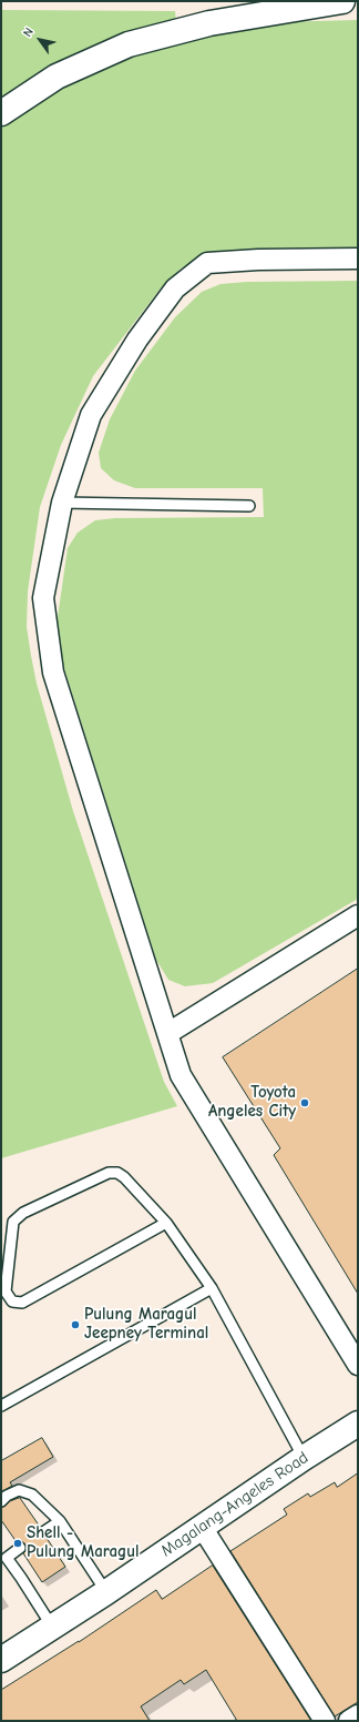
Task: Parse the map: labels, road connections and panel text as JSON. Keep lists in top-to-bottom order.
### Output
{
  "streets": {
    "main road": ["Magalang-Angeles Road"]
  },
  "places": ["Toyota Angeles City", "Pulung Maragul Jeepney Terminal", "Shell - Pulung Maragul"],
  "north": "top left"
}
